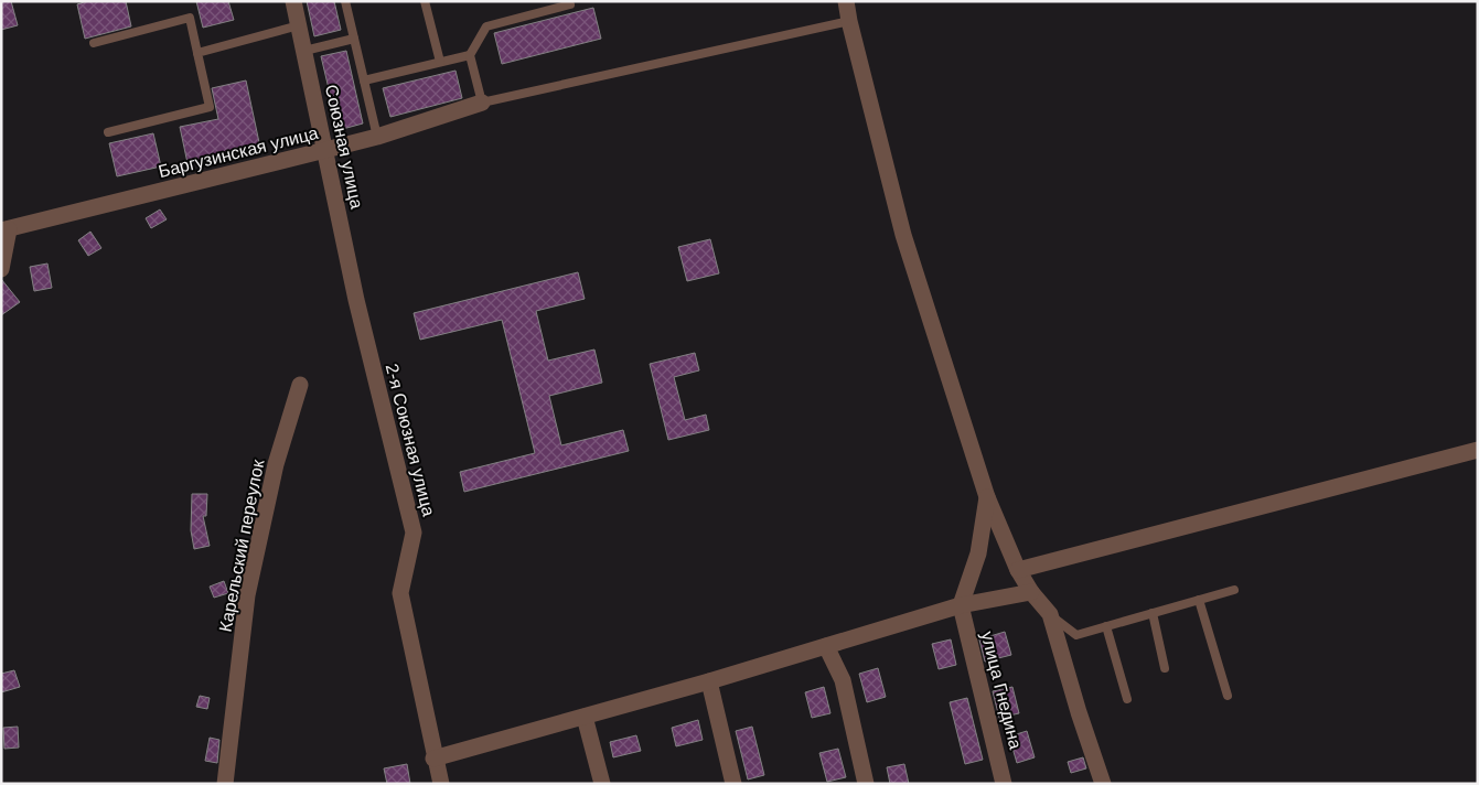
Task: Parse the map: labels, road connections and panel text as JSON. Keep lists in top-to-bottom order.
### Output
{
  "streets": {
    "street": [
      "Союзная улица",
      "Баргузинская улица",
      "2-я Союзная улица",
      "Карельский переулок",
      "улица Гнедина"
    ]
  },
  "crossings": [
    ["Союзная улица", "Баргузинская улица"],
    ["Союзная улица", "2-я Союзная улица"]
  ]
}
